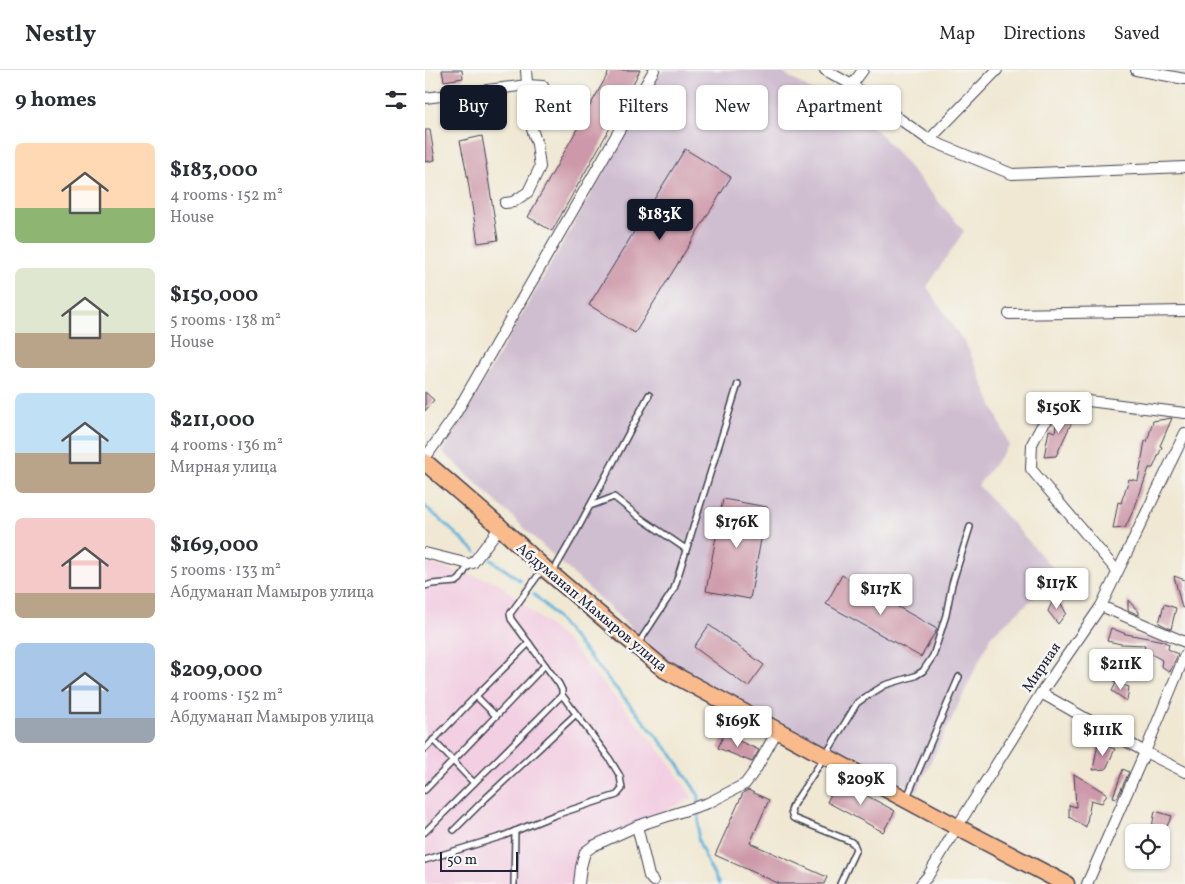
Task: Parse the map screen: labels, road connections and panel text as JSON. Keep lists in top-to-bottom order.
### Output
{
  "streets": {
    "main road": ["Абдуманап Мамыров улица"],
    "street": ["Мирная"]
  },
  "crossings": [
    ["Абдуманап Мамыров улица", "Мирная"]
  ],
  "scale_bar": "50 m",
  "page": {
    "header": "Nestly",
    "nav": ["Map", "Directions", "Saved"],
    "heading": "9 homes",
    "chip": [
      "Buy",
      "Rent",
      "Filters",
      "New",
      "Apartment"
    ],
    "list": [
      {
        "name": "$183,000",
        "note": "4 rooms · 152 m² · House"
      },
      {
        "name": "$150,000",
        "note": "5 rooms · 138 m² · House"
      },
      {
        "name": "$211,000",
        "note": "4 rooms · 136 m² · Мирная улица"
      },
      {
        "name": "$169,000",
        "note": "5 rooms · 133 m² · Абдуманап Мамыров улица"
      },
      {
        "name": "$209,000",
        "note": "4 rooms · 152 m² · Абдуманап Мамыров улица"
      }
    ],
    "price": [
      "$183K",
      "$150K",
      "$176K",
      "$117K",
      "$117K",
      "$211K",
      "$169K",
      "$111K",
      "$209K"
    ],
    "scale": "50 m"
  }
}
